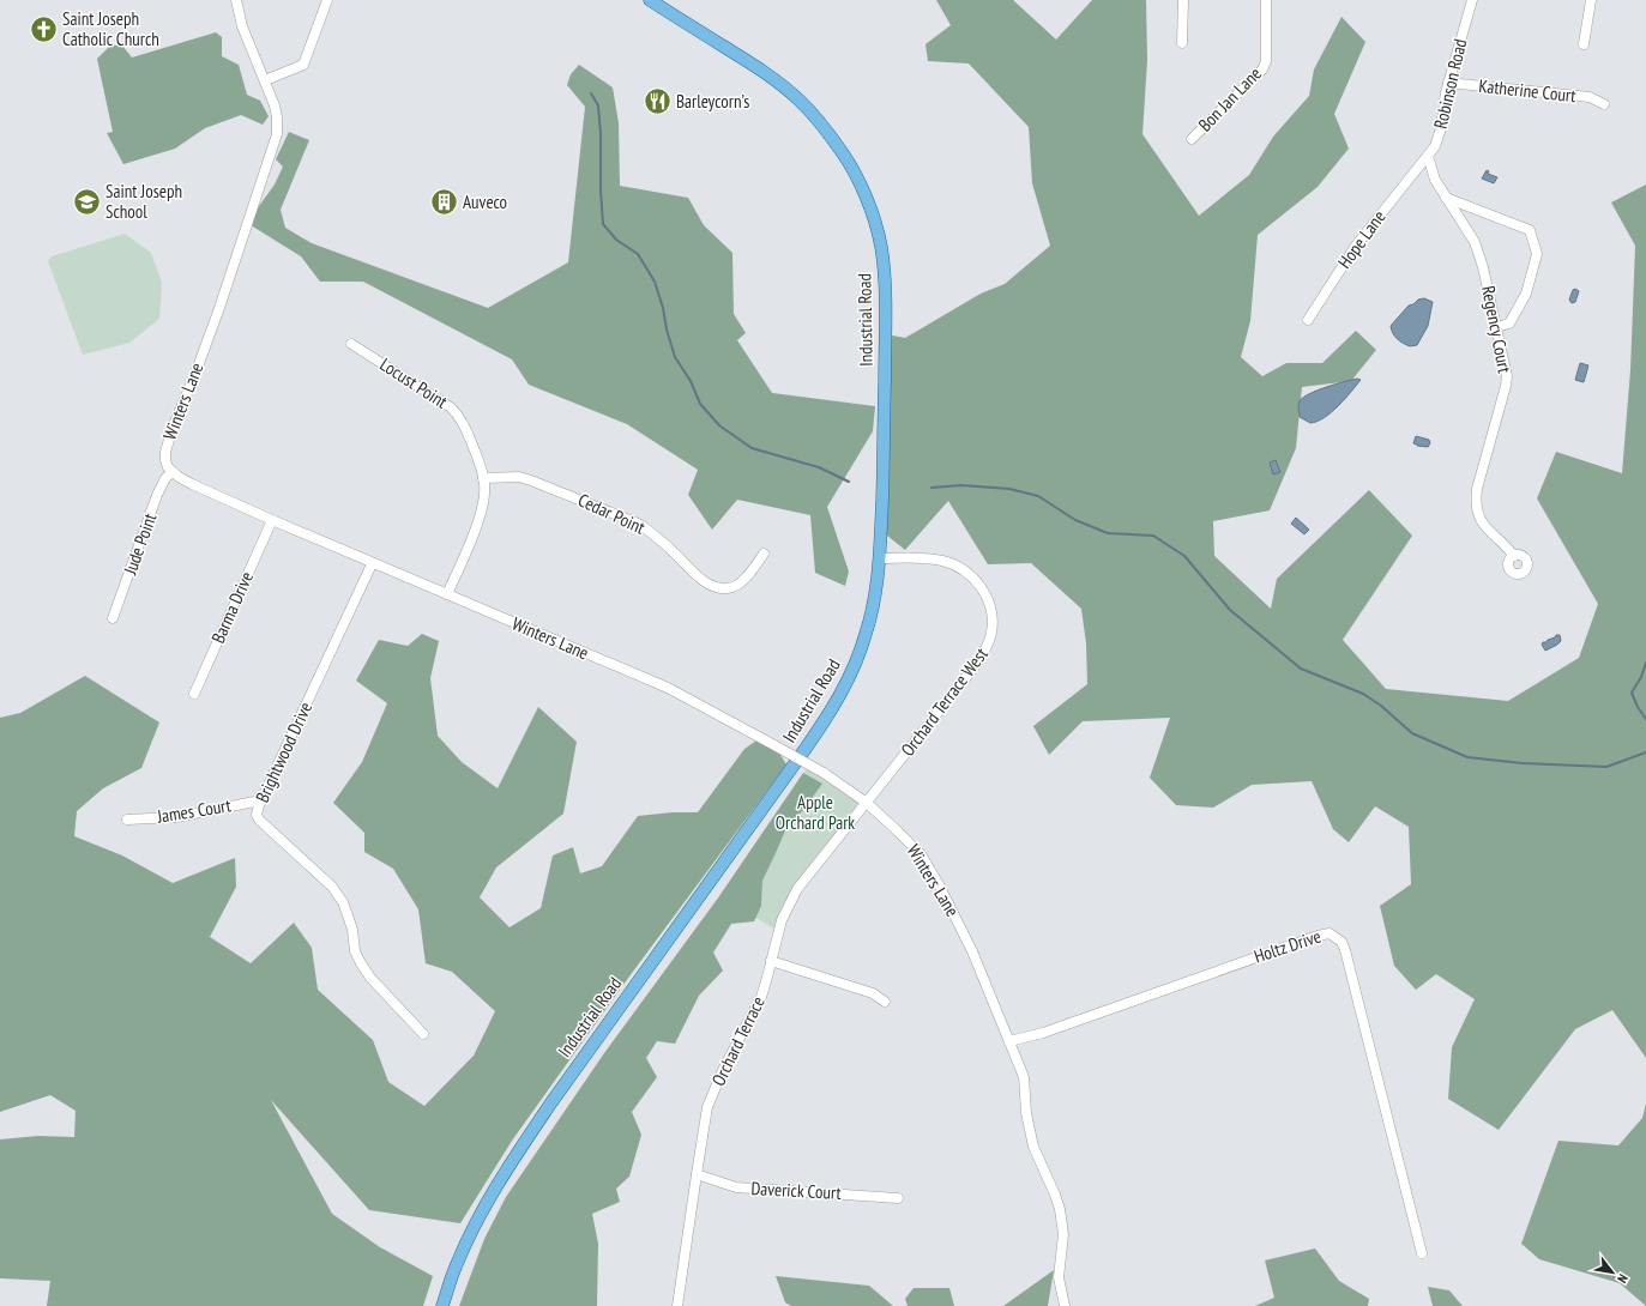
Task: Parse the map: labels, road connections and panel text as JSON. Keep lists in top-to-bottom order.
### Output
{
  "streets": {
    "main road": ["Industrial Road"],
    "street": [
      "Robinson Road",
      "Katherine Court",
      "Bon Jan Lane",
      "Hope Lane",
      "Regency Court",
      "Locust Point",
      "Winters Lane",
      "Cedar Point",
      "Jude Point",
      "Barma Drive",
      "Orchard Terrace West",
      "Brightwood Drive",
      "James Court",
      "Holtz Drive",
      "Orchard Terrace",
      "Daverick Court"
    ]
  },
  "crossings": [
    ["Robinson Road", "Katherine Court"],
    ["Robinson Road", "Hope Lane"],
    ["Robinson Road", "Regency Court"],
    ["Industrial Road", "Orchard Terrace West"],
    ["Locust Point", "Winters Lane"],
    ["Locust Point", "Cedar Point"],
    ["Winters Lane", "Jude Point"],
    ["Winters Lane", "Barma Drive"],
    ["Winters Lane", "Orchard Terrace West"],
    ["Winters Lane", "Brightwood Drive"],
    ["Winters Lane", "Holtz Drive"],
    ["Winters Lane", "Orchard Terrace"],
    ["Orchard Terrace West", "Orchard Terrace"],
    ["Brightwood Drive", "James Court"],
    ["Orchard Terrace", "Daverick Court"]
  ],
  "parks": ["Apple Orchard Park"],
  "places": {
    "church": ["Saint Joseph Catholic Church"],
    "restaurant": ["Barleycorn’s"],
    "school or university": ["Saint Joseph School"],
    "building": ["Auveco"]
  },
  "north": "bottom right"
}
